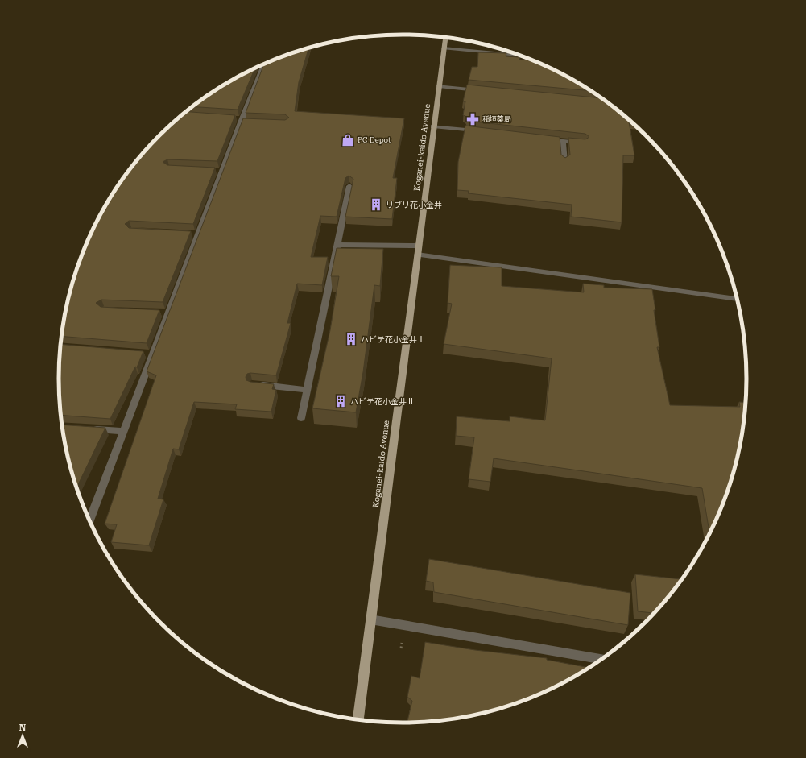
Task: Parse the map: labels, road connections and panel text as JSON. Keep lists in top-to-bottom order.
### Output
{
  "streets": {
    "main road": ["Koganei-kaido Avenue"]
  },
  "places": {
    "pharmacy": ["稲垣薬局"],
    "shop": ["PC Depot"],
    "building": ["リブリ花小金井", "ハビテ花小金井Ⅰ", "ハビテ花小金井Ⅱ"]
  },
  "north": "top"
}
